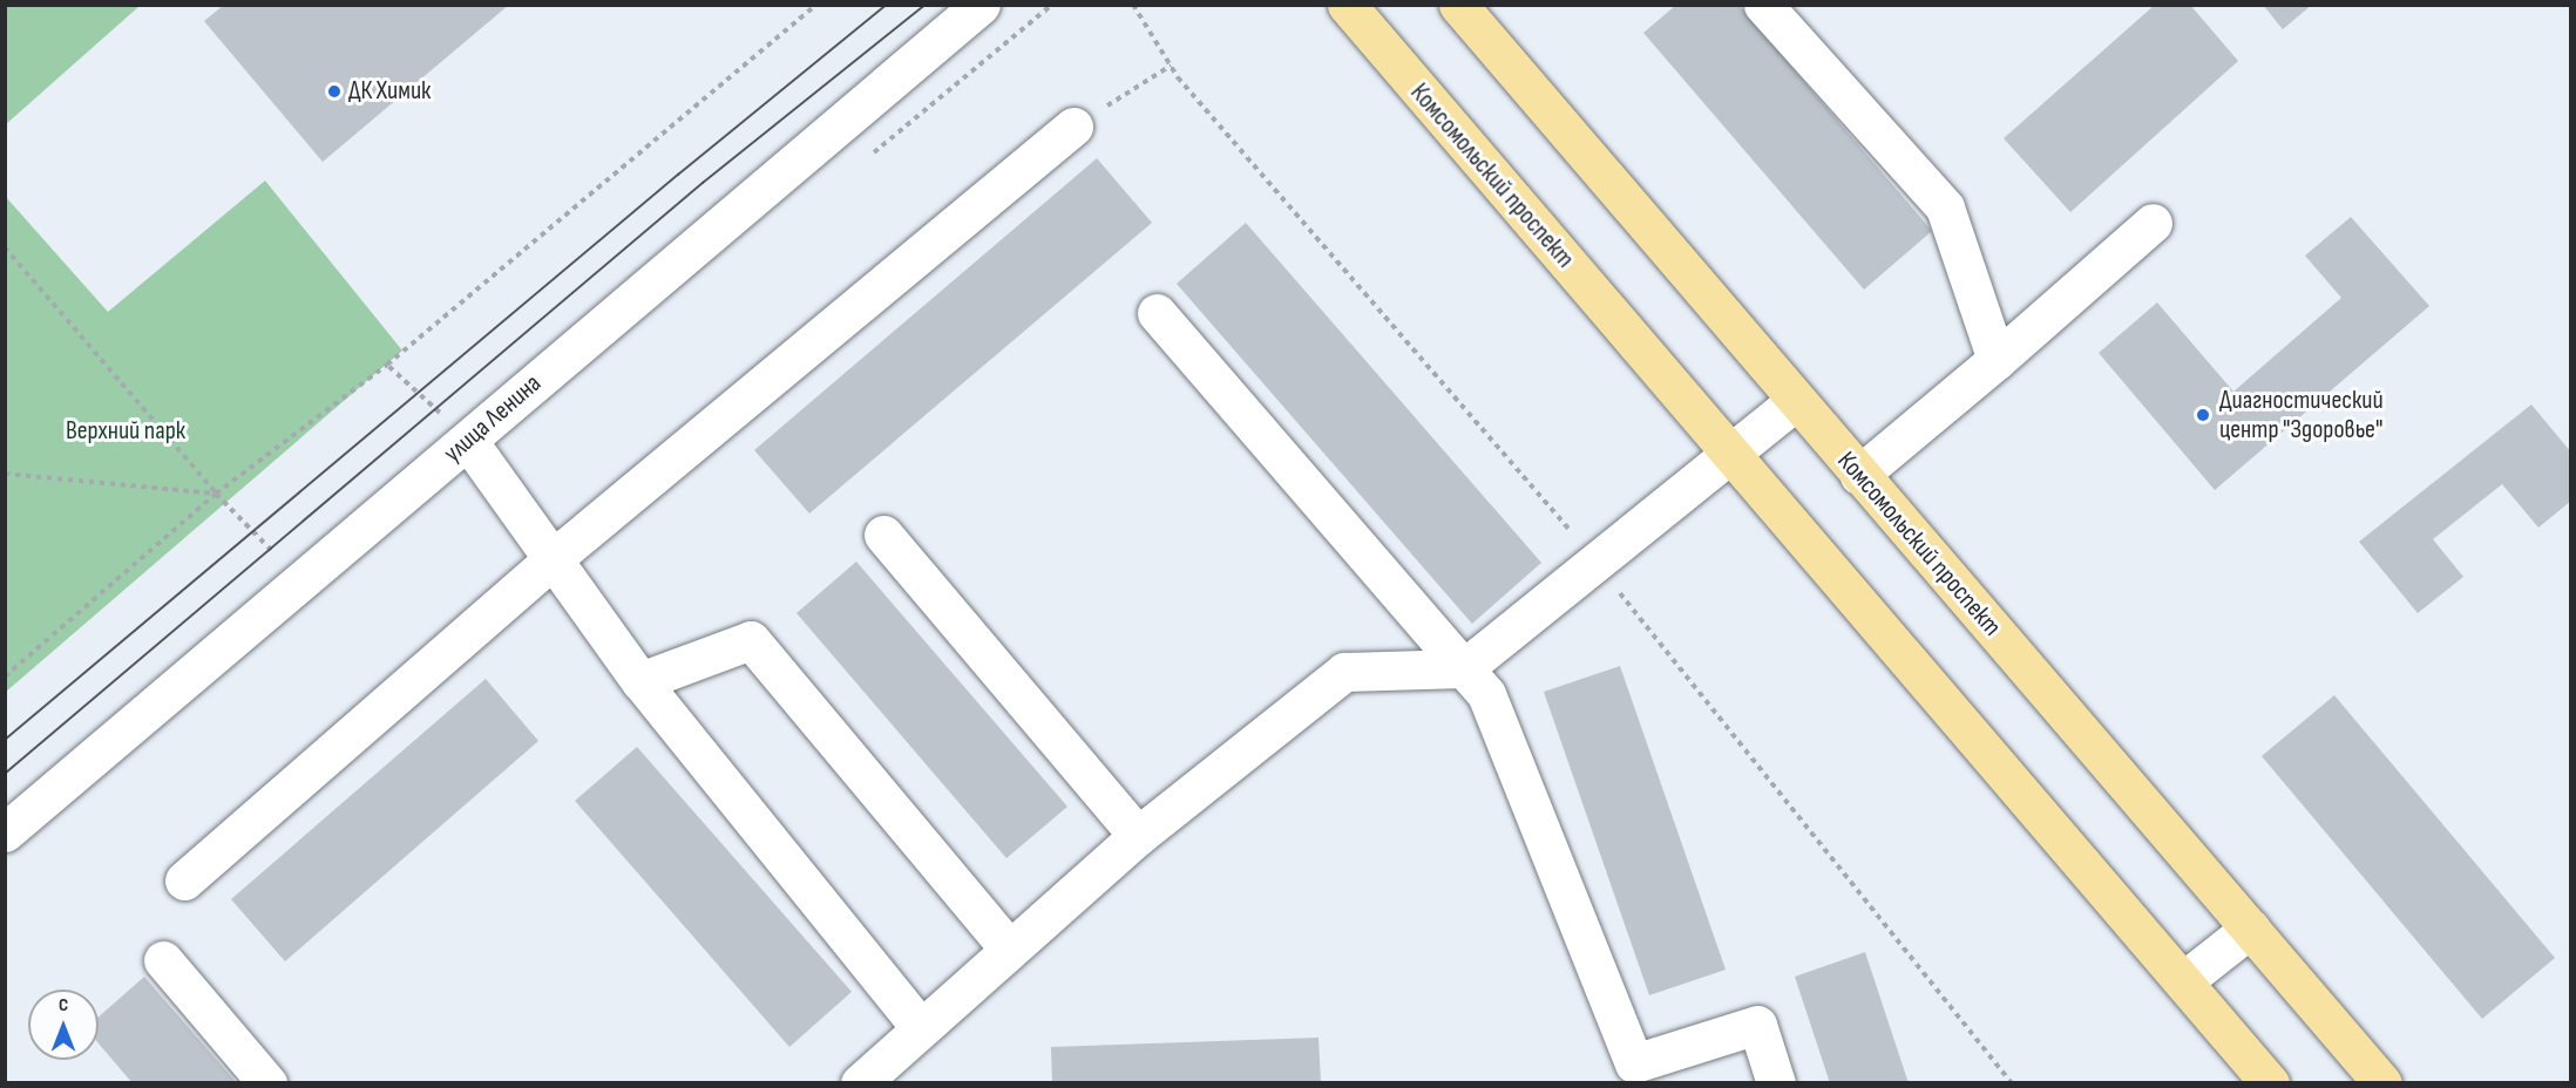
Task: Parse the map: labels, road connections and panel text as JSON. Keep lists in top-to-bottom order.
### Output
{
  "streets": {
    "main road": ["Комсомольский проспект"],
    "street": ["улица Ленина"]
  },
  "parks": ["Верхний парк"],
  "places": ["ДК Химик", "Диагностический центр \"Здоровье\""],
  "north": "top"
}
